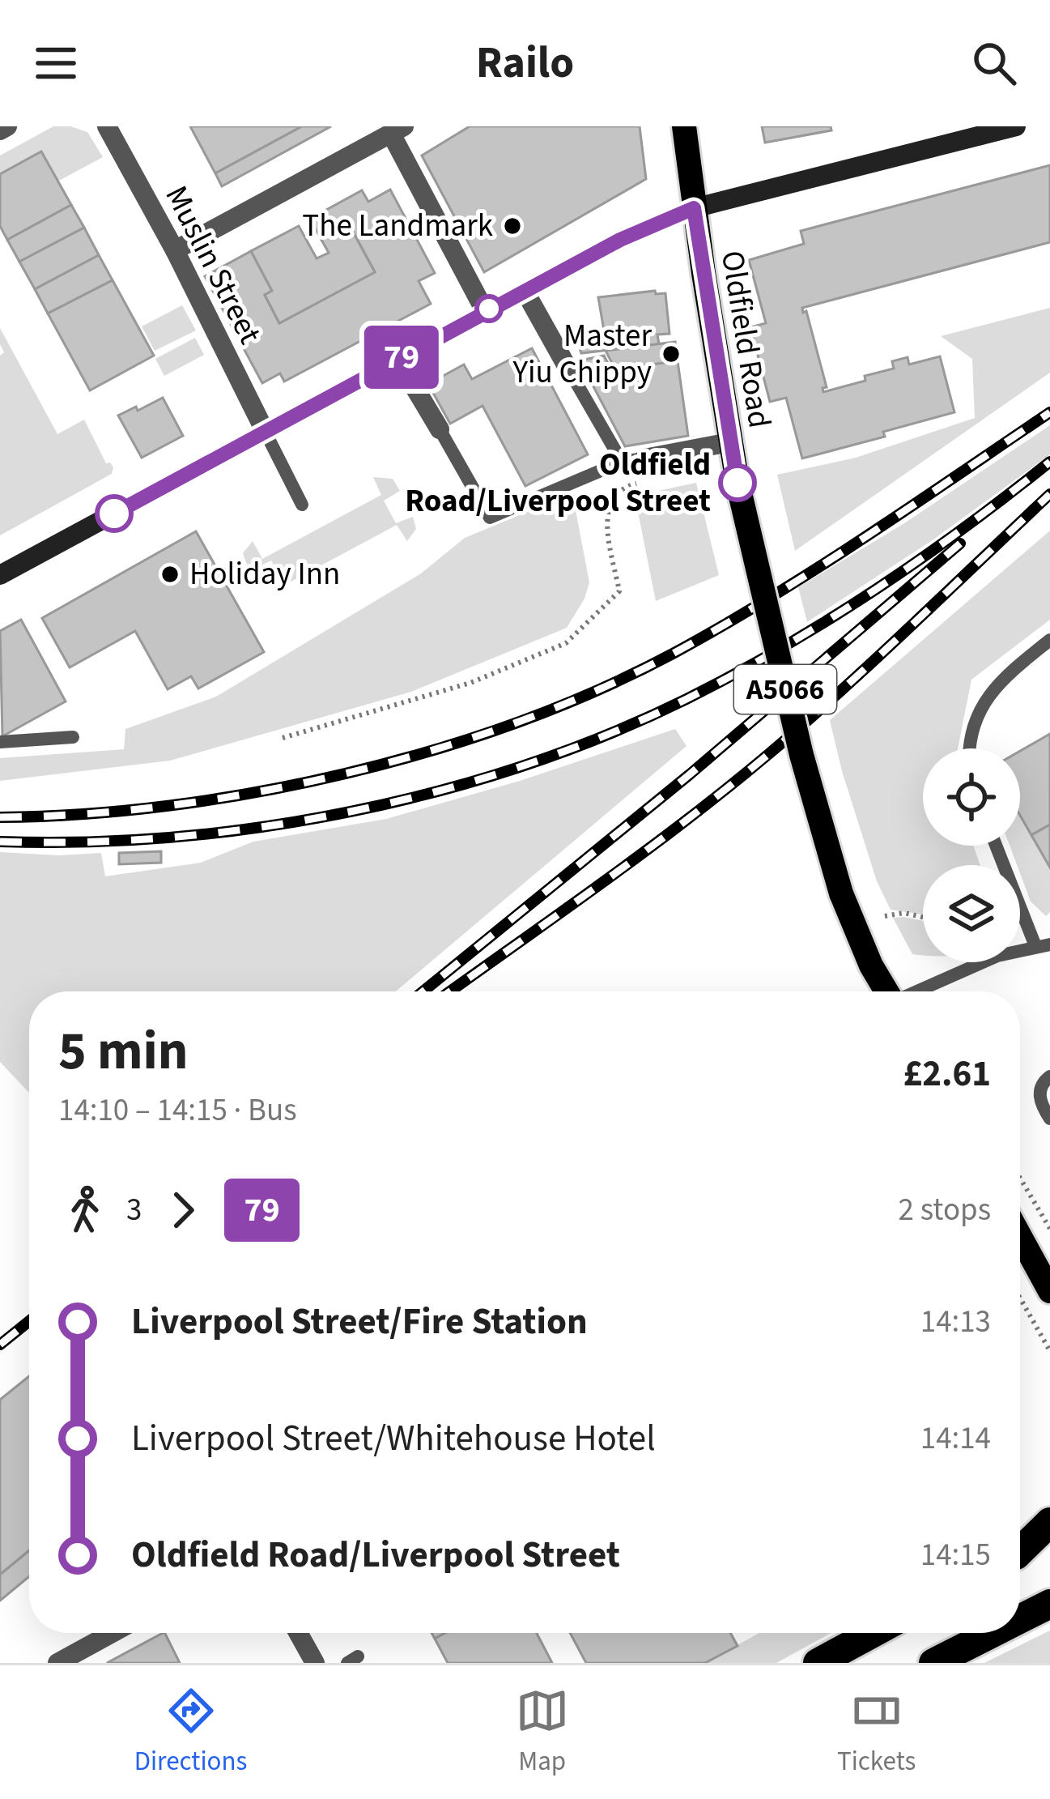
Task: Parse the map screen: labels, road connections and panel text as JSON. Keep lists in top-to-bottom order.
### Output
{
  "streets": {
    "main road": ["Oldfield Road", "A5066"],
    "street": ["Muslin Street"]
  },
  "places": [
    "The Landmark",
    "Master Yiu Chippy",
    "Oldfield Road/Liverpool Street",
    "Holiday Inn"
  ],
  "lines": ["bus line 79"],
  "page": {
    "header": "Railo",
    "on_map": "79",
    "heading": ["5 min", "14:10 – 14:15 · Bus", "£2.61"],
    "legs": ["3", "79", "2 stops"],
    "list": [
      {
        "name": "Liverpool Street/Fire Station",
        "value": "14:13"
      },
      {
        "name": "Liverpool Street/Whitehouse Hotel",
        "value": "14:14"
      },
      {
        "name": "Oldfield Road/Liverpool Street",
        "value": "14:15"
      }
    ],
    "tabs": ["Directions", "Map", "Tickets"]
  }
}
